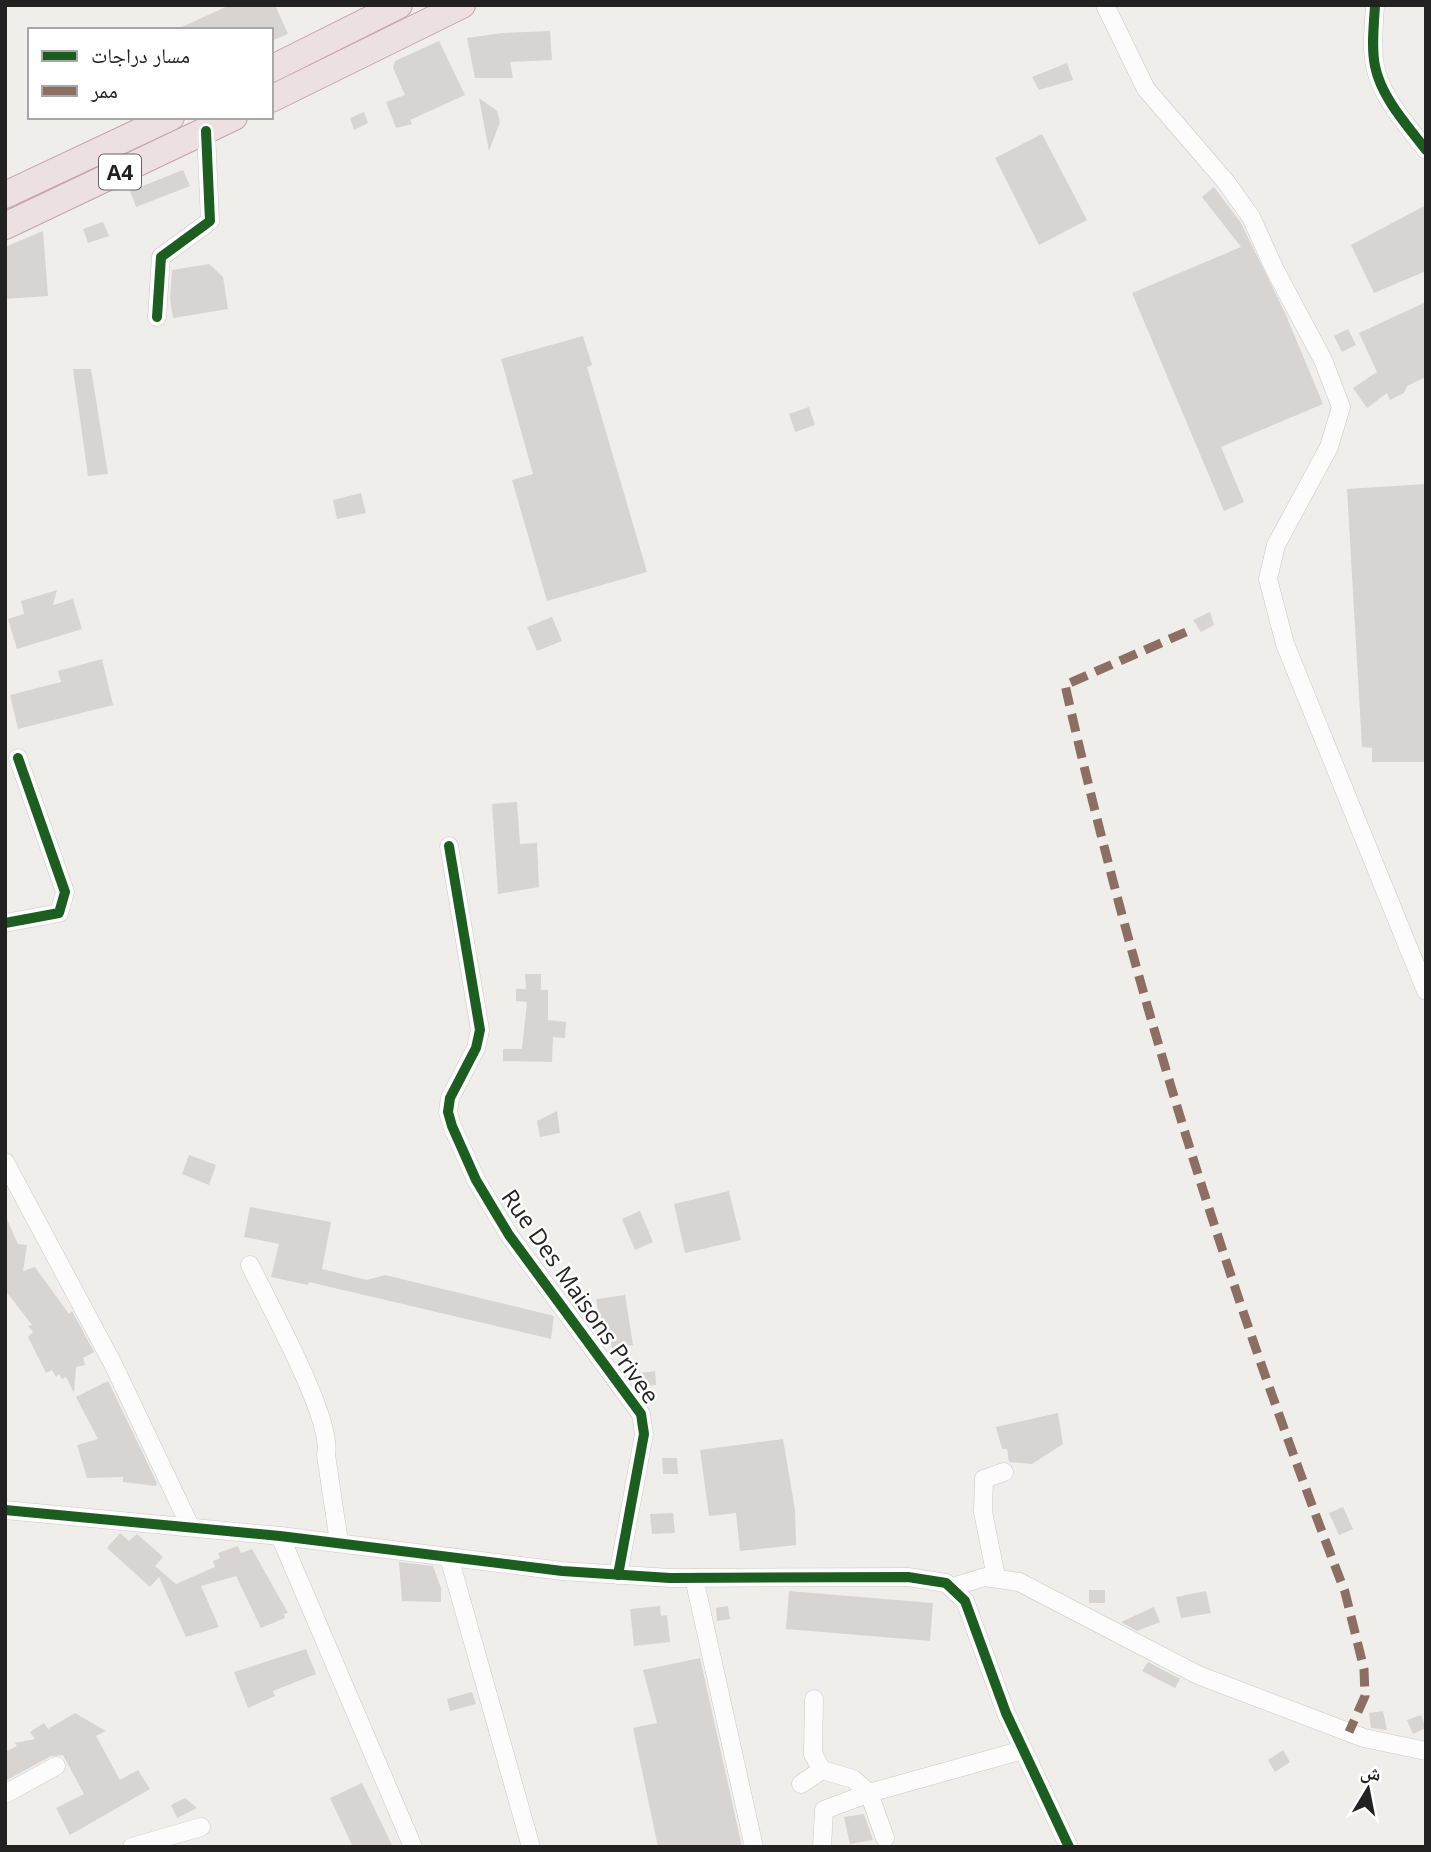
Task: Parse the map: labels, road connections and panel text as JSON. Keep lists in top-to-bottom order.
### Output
{
  "streets": {
    "highway": ["A4"],
    "street": ["Rue Des Maisons Privee"]
  },
  "legend": ["مسار دراجات", "ممر"],
  "north": "top"
}
